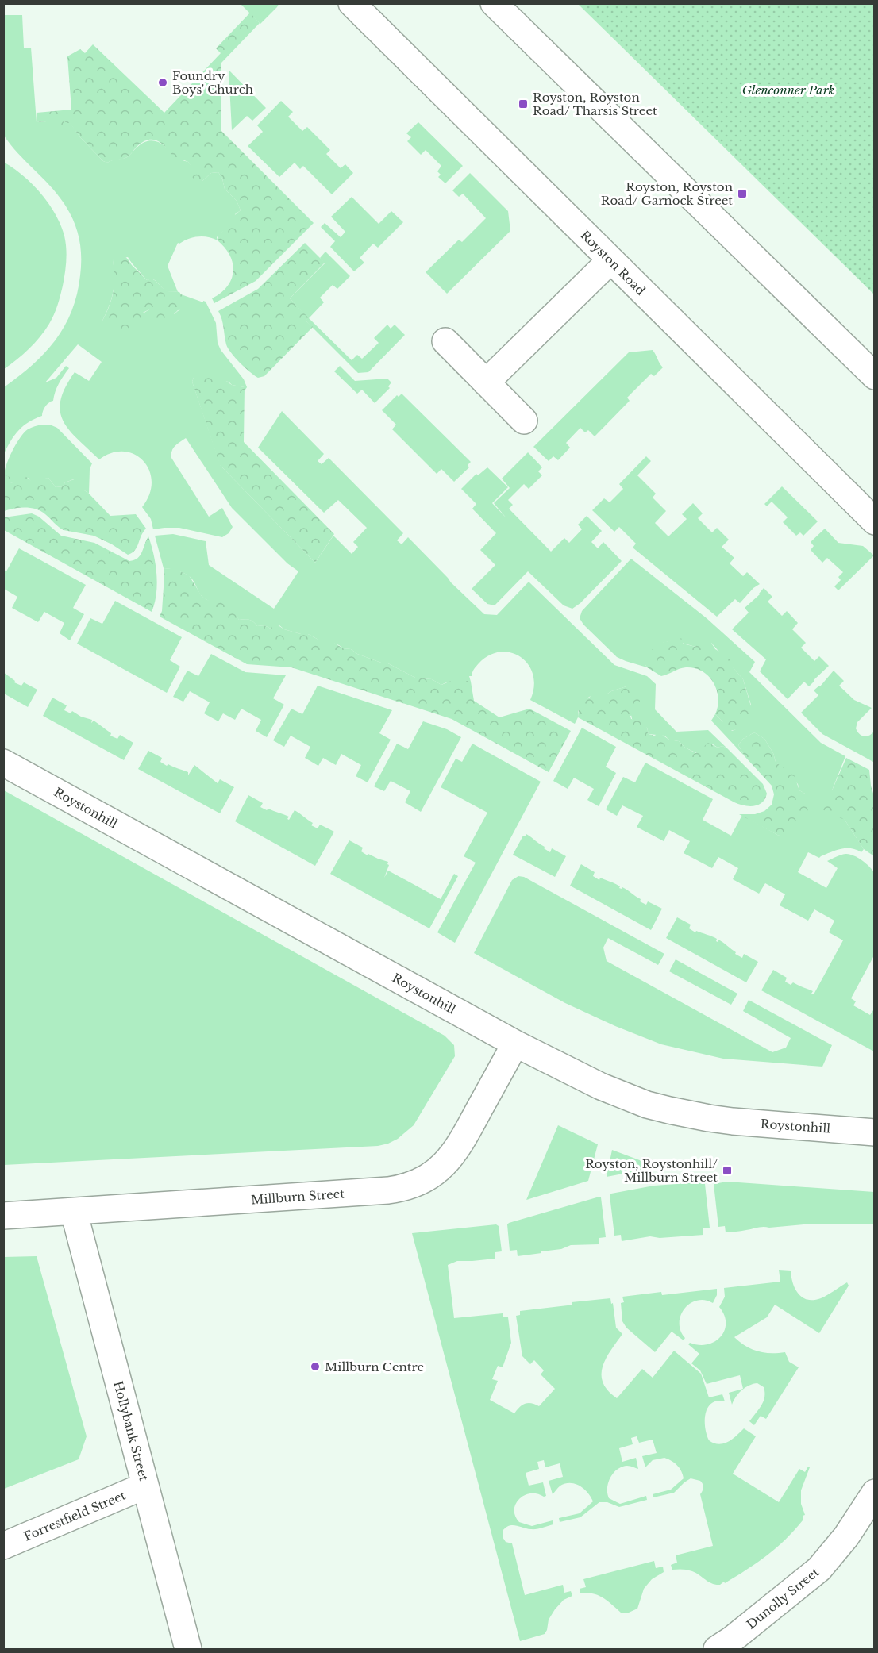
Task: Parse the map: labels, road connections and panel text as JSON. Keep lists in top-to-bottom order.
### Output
{
  "streets": {
    "street": [
      "Royston Road",
      "Roystonhill",
      "Millburn Street",
      "Hollybank Street",
      "Forrestfield Street",
      "Dunolly Street"
    ]
  },
  "crossings": [
    ["Roystonhill", "Millburn Street"],
    ["Millburn Street", "Hollybank Street"],
    ["Hollybank Street", "Forrestfield Street"]
  ],
  "parks": ["Glenconner Park"],
  "places": {
    "other": ["Foundry Boys' Church", "Millburn Centre"],
    "transit": ["Royston, Royston Road/ Tharsis Street", "Royston, Royston Road/ Garnock Street", "Royston, Roystonhill/ Millburn Street"]
  }
}
